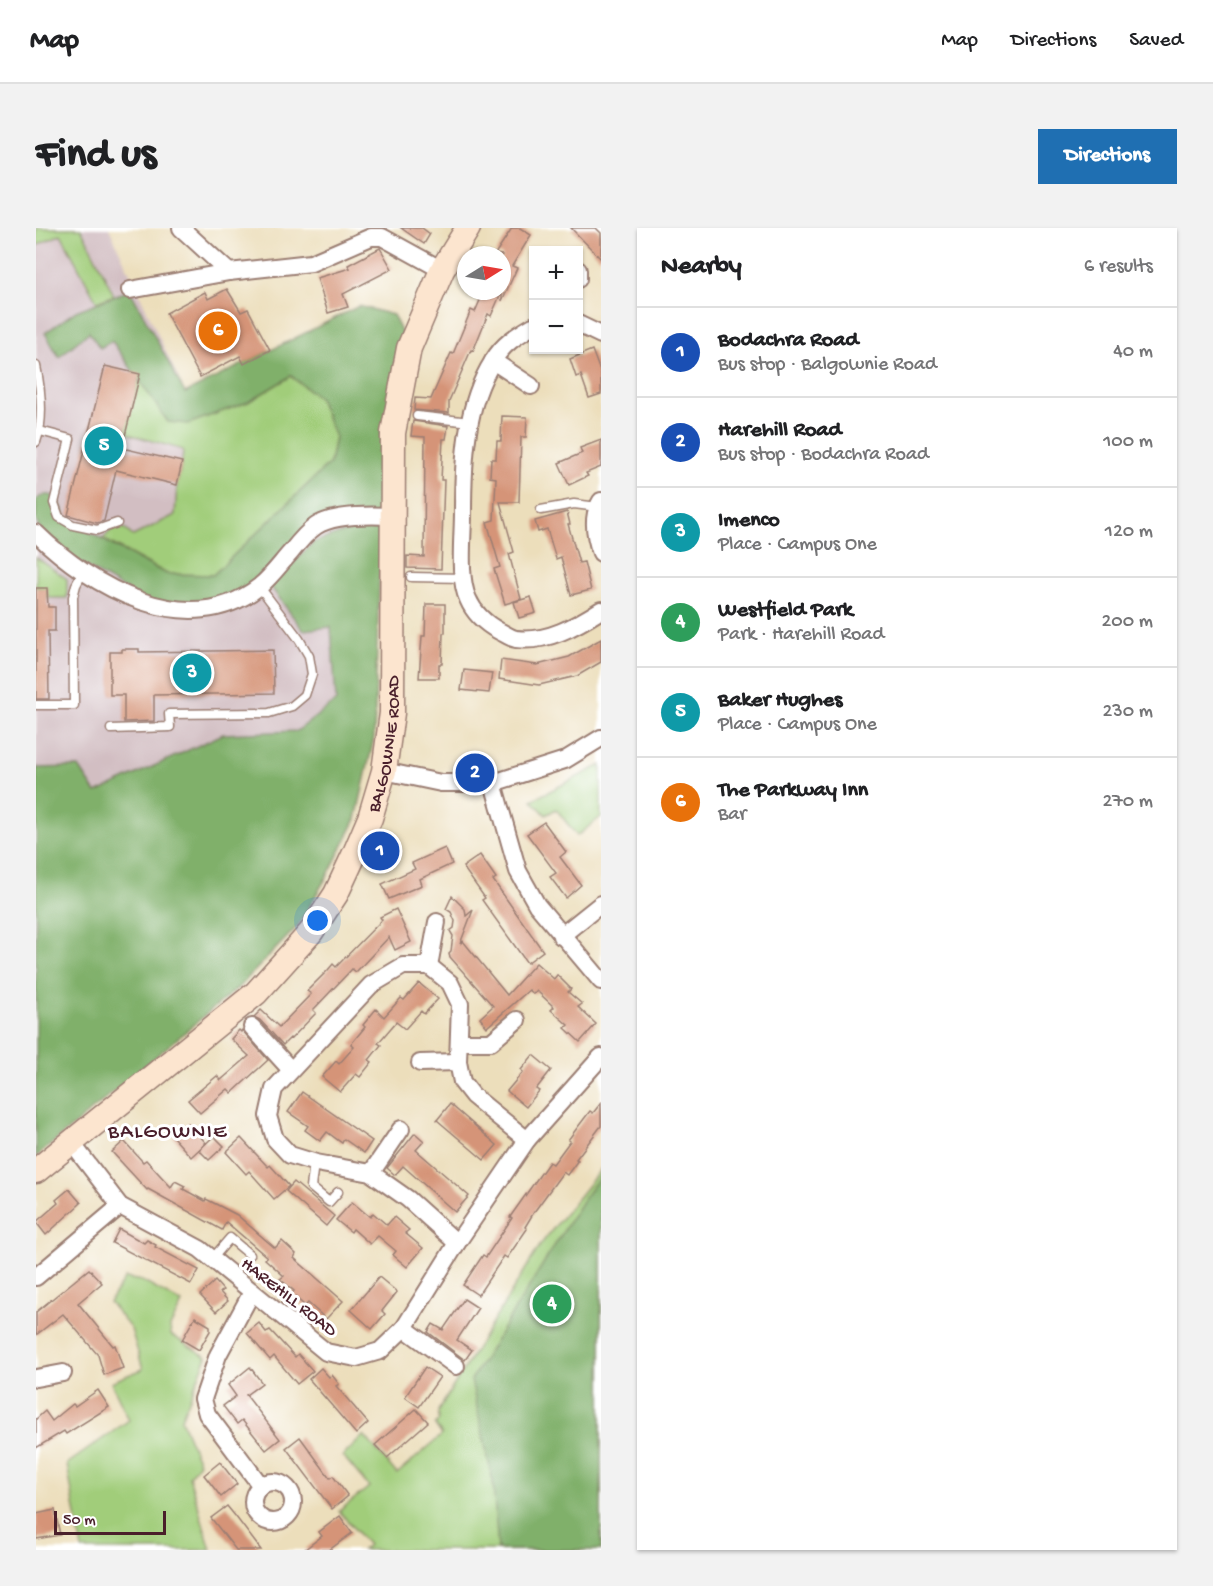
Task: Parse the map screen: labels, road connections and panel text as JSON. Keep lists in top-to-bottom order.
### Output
{
  "streets": {
    "street": ["BALGOWNIE ROAD", "HAREHILL ROAD"]
  },
  "crossings": [
    ["BALGOWNIE ROAD", "HAREHILL ROAD"]
  ],
  "districts": ["BALGOWNIE"],
  "scale_bar": "50 m",
  "north": "right",
  "page": {
    "header": "Map",
    "nav": ["Map", "Directions", "Saved"],
    "buttons": "Directions",
    "title": "Find us",
    "heading": ["Nearby", "6 results"],
    "map_buttons": ["+", "−"],
    "list": [
      {
        "mark": "1",
        "name": "Bodachra Road",
        "note": "Bus stop · Balgownie Road",
        "value": "40 m"
      },
      {
        "mark": "2",
        "name": "Harehill Road",
        "note": "Bus stop · Bodachra Road",
        "value": "100 m"
      },
      {
        "mark": "3",
        "name": "Imenco",
        "note": "Place · Campus One",
        "value": "120 m"
      },
      {
        "mark": "4",
        "name": "Westfield Park",
        "note": "Park · Harehill Road",
        "value": "200 m"
      },
      {
        "mark": "5",
        "name": "Baker Hughes",
        "note": "Place · Campus One",
        "value": "230 m"
      },
      {
        "mark": "6",
        "name": "The Parkway Inn",
        "note": "Bar",
        "value": "270 m"
      }
    ],
    "pins": [
      "6",
      "5",
      "3",
      "2",
      "1",
      "4"
    ],
    "scale": "50 m"
  }
}
